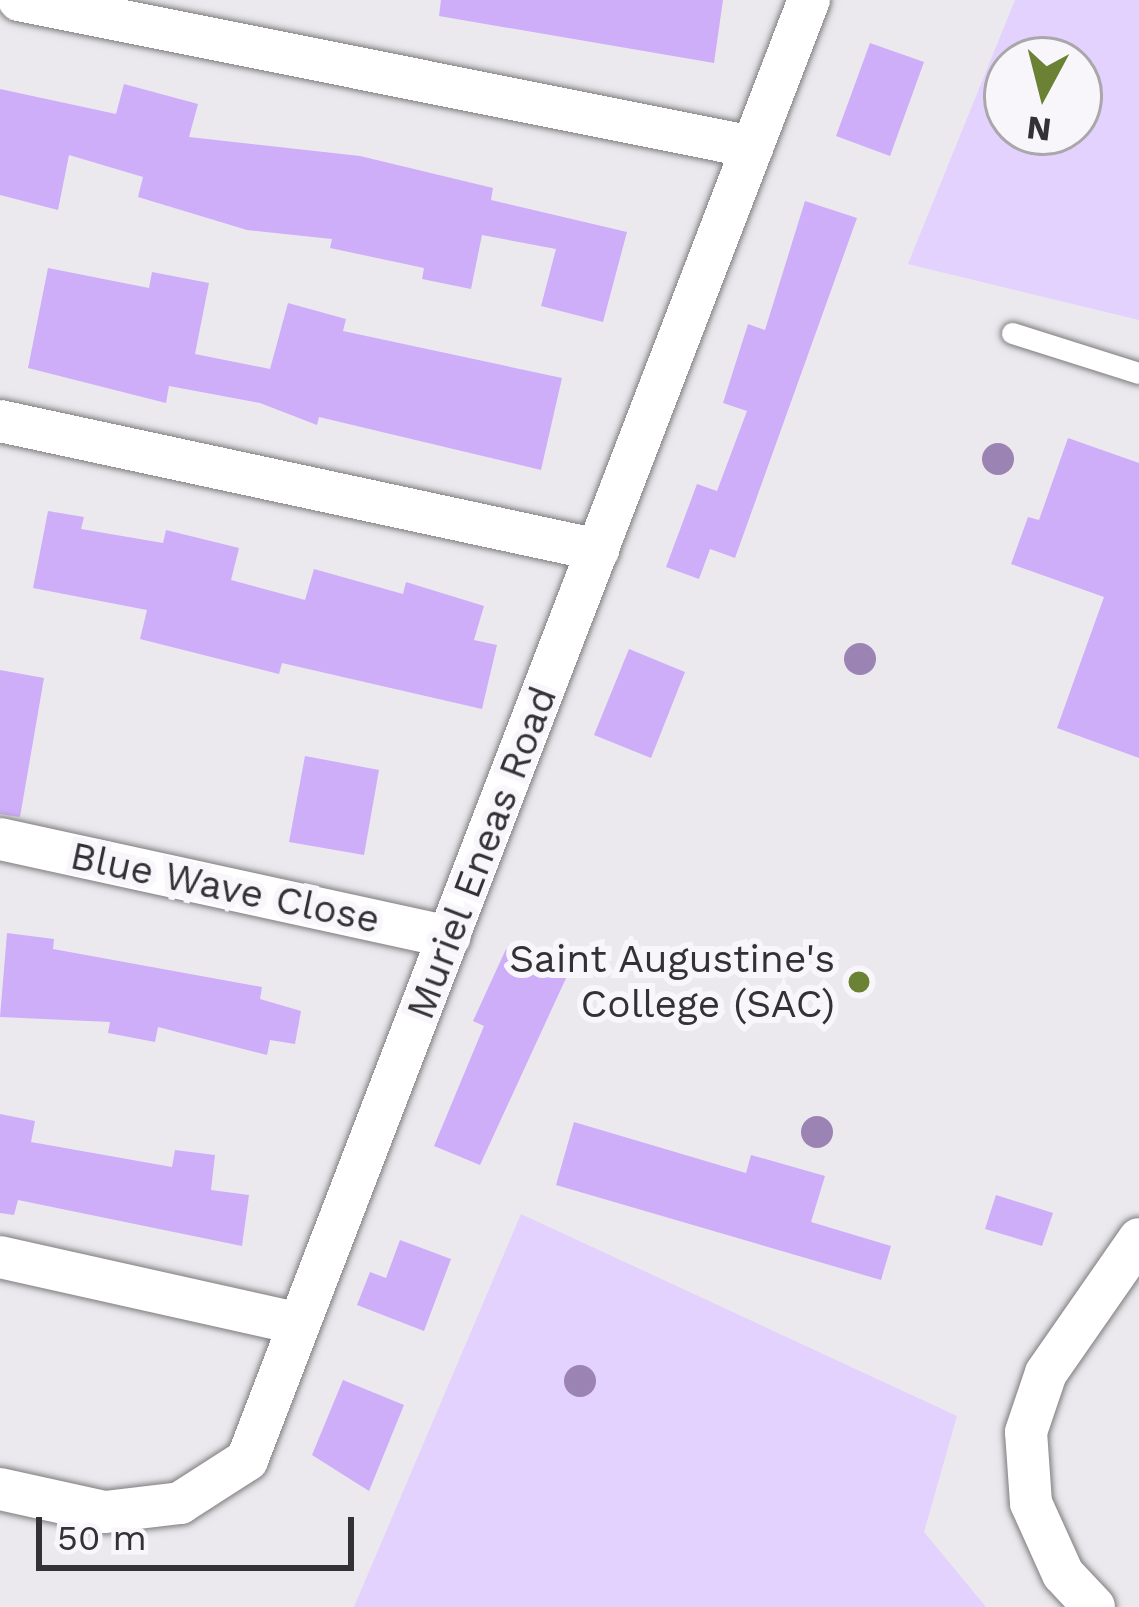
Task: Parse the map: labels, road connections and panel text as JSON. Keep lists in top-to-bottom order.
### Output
{
  "streets": {
    "street": ["Muriel Eneas Road", "Blue Wave Close"]
  },
  "crossings": [
    ["Muriel Eneas Road", "Blue Wave Close"]
  ],
  "places": ["Saint Augustine's College (SAC)"],
  "scale_bar": "50 m",
  "north": "bottom"
}
